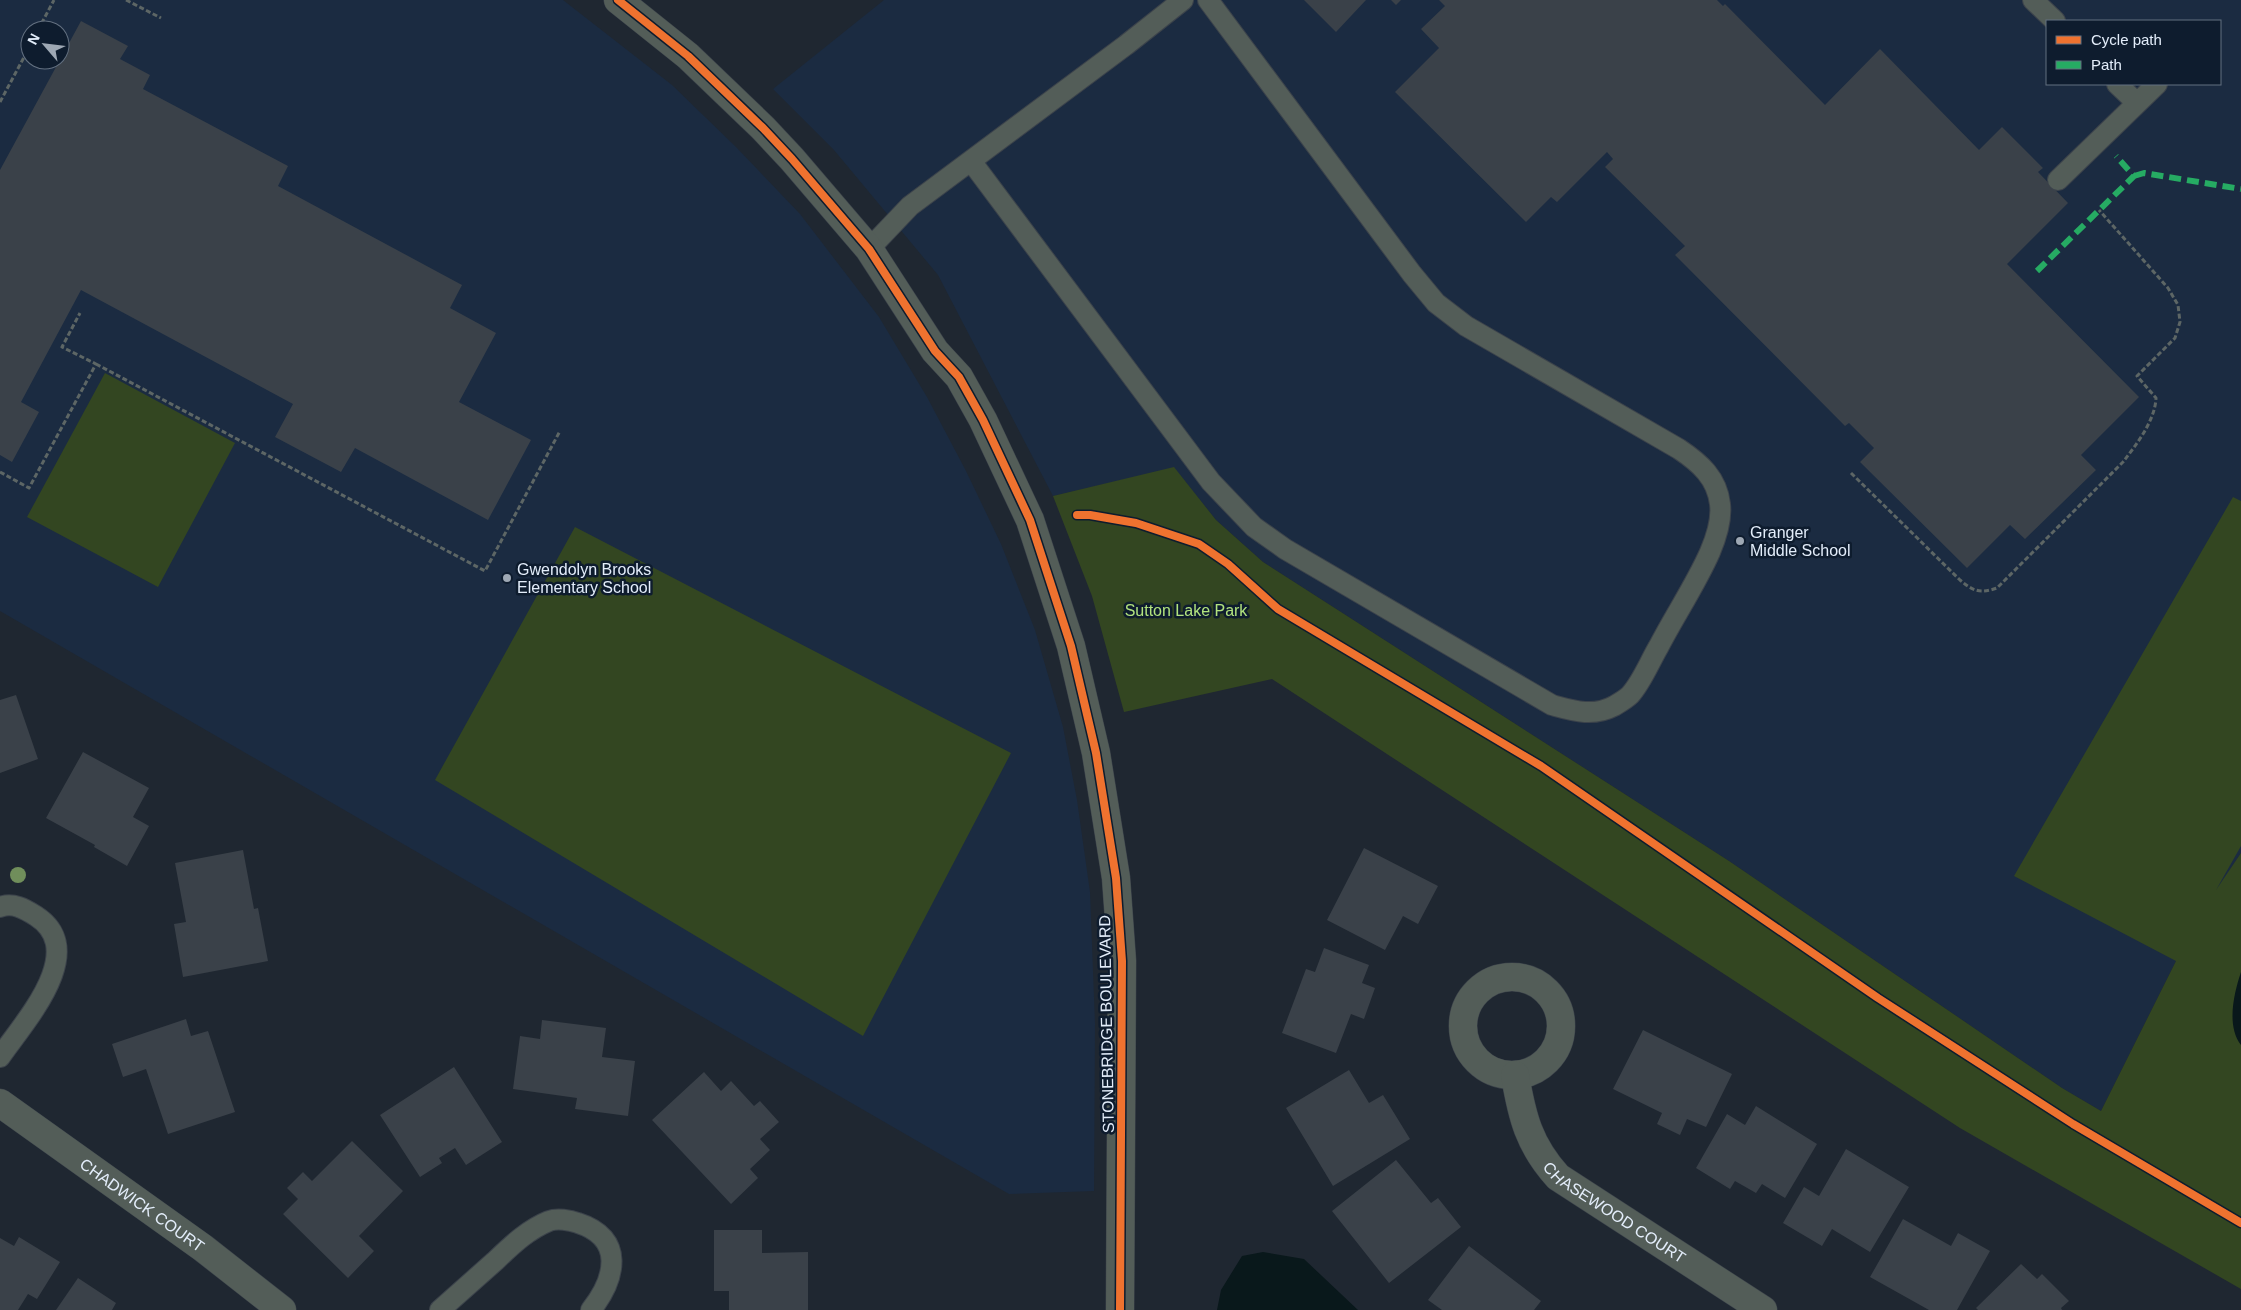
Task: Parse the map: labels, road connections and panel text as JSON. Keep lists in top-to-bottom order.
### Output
{
  "streets": {
    "street": ["STONEBRIDGE BOULEVARD", "CHADWICK COURT", "CHASEWOOD COURT"]
  },
  "parks": ["Sutton Lake Park"],
  "places": ["Granger Middle School", "Gwendolyn Brooks Elementary School"],
  "legend": ["Cycle path", "Path"],
  "north": "top left"
}
